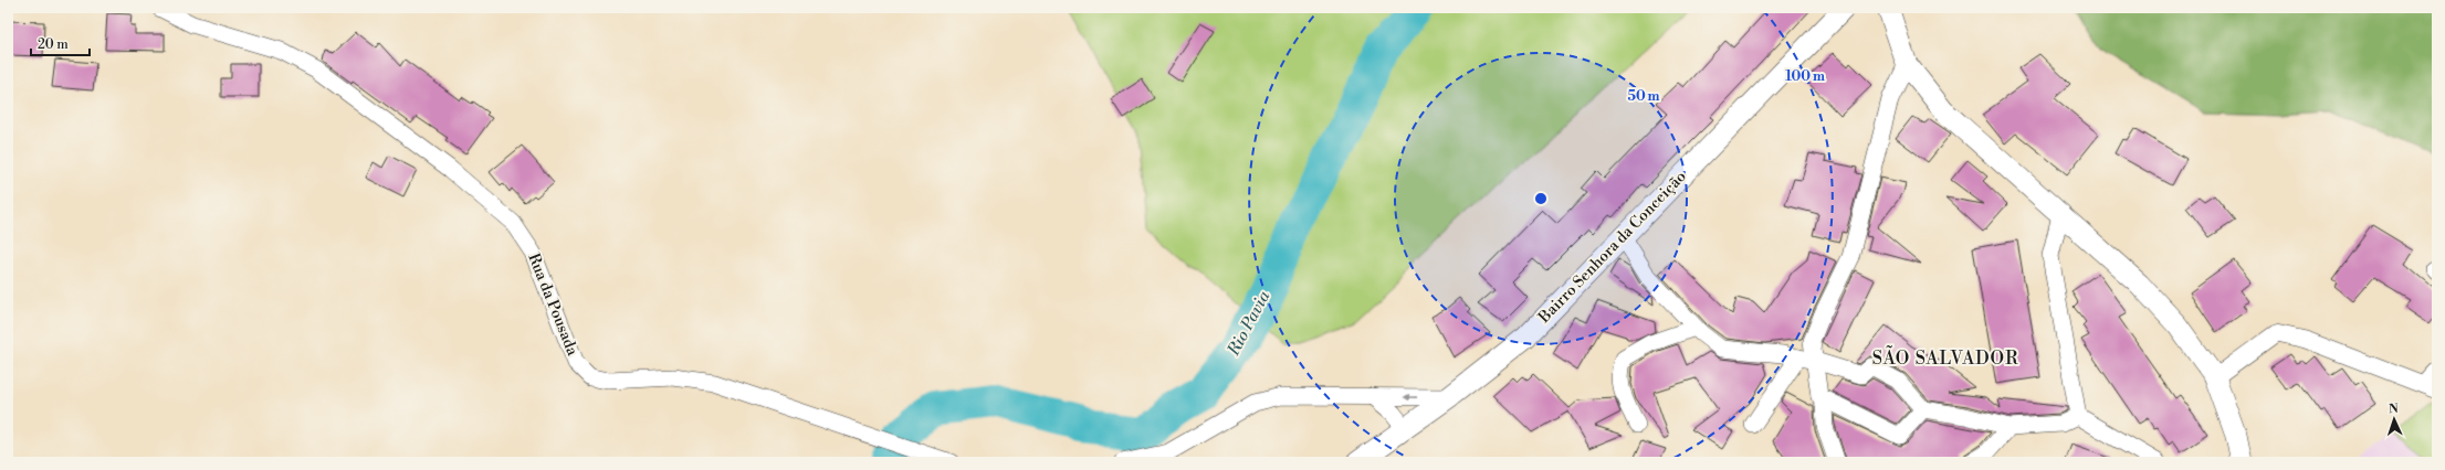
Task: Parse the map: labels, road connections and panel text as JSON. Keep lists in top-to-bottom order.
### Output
{
  "streets": {
    "street": ["Bairro Senhora da Conceição", "Rua da Pousada"]
  },
  "districts": ["SÃO SALVADOR"],
  "water": ["Rio Pavia"],
  "scale_bar": "20 m",
  "north": "top",
  "rings": ["100 m", "50 m"]
}
